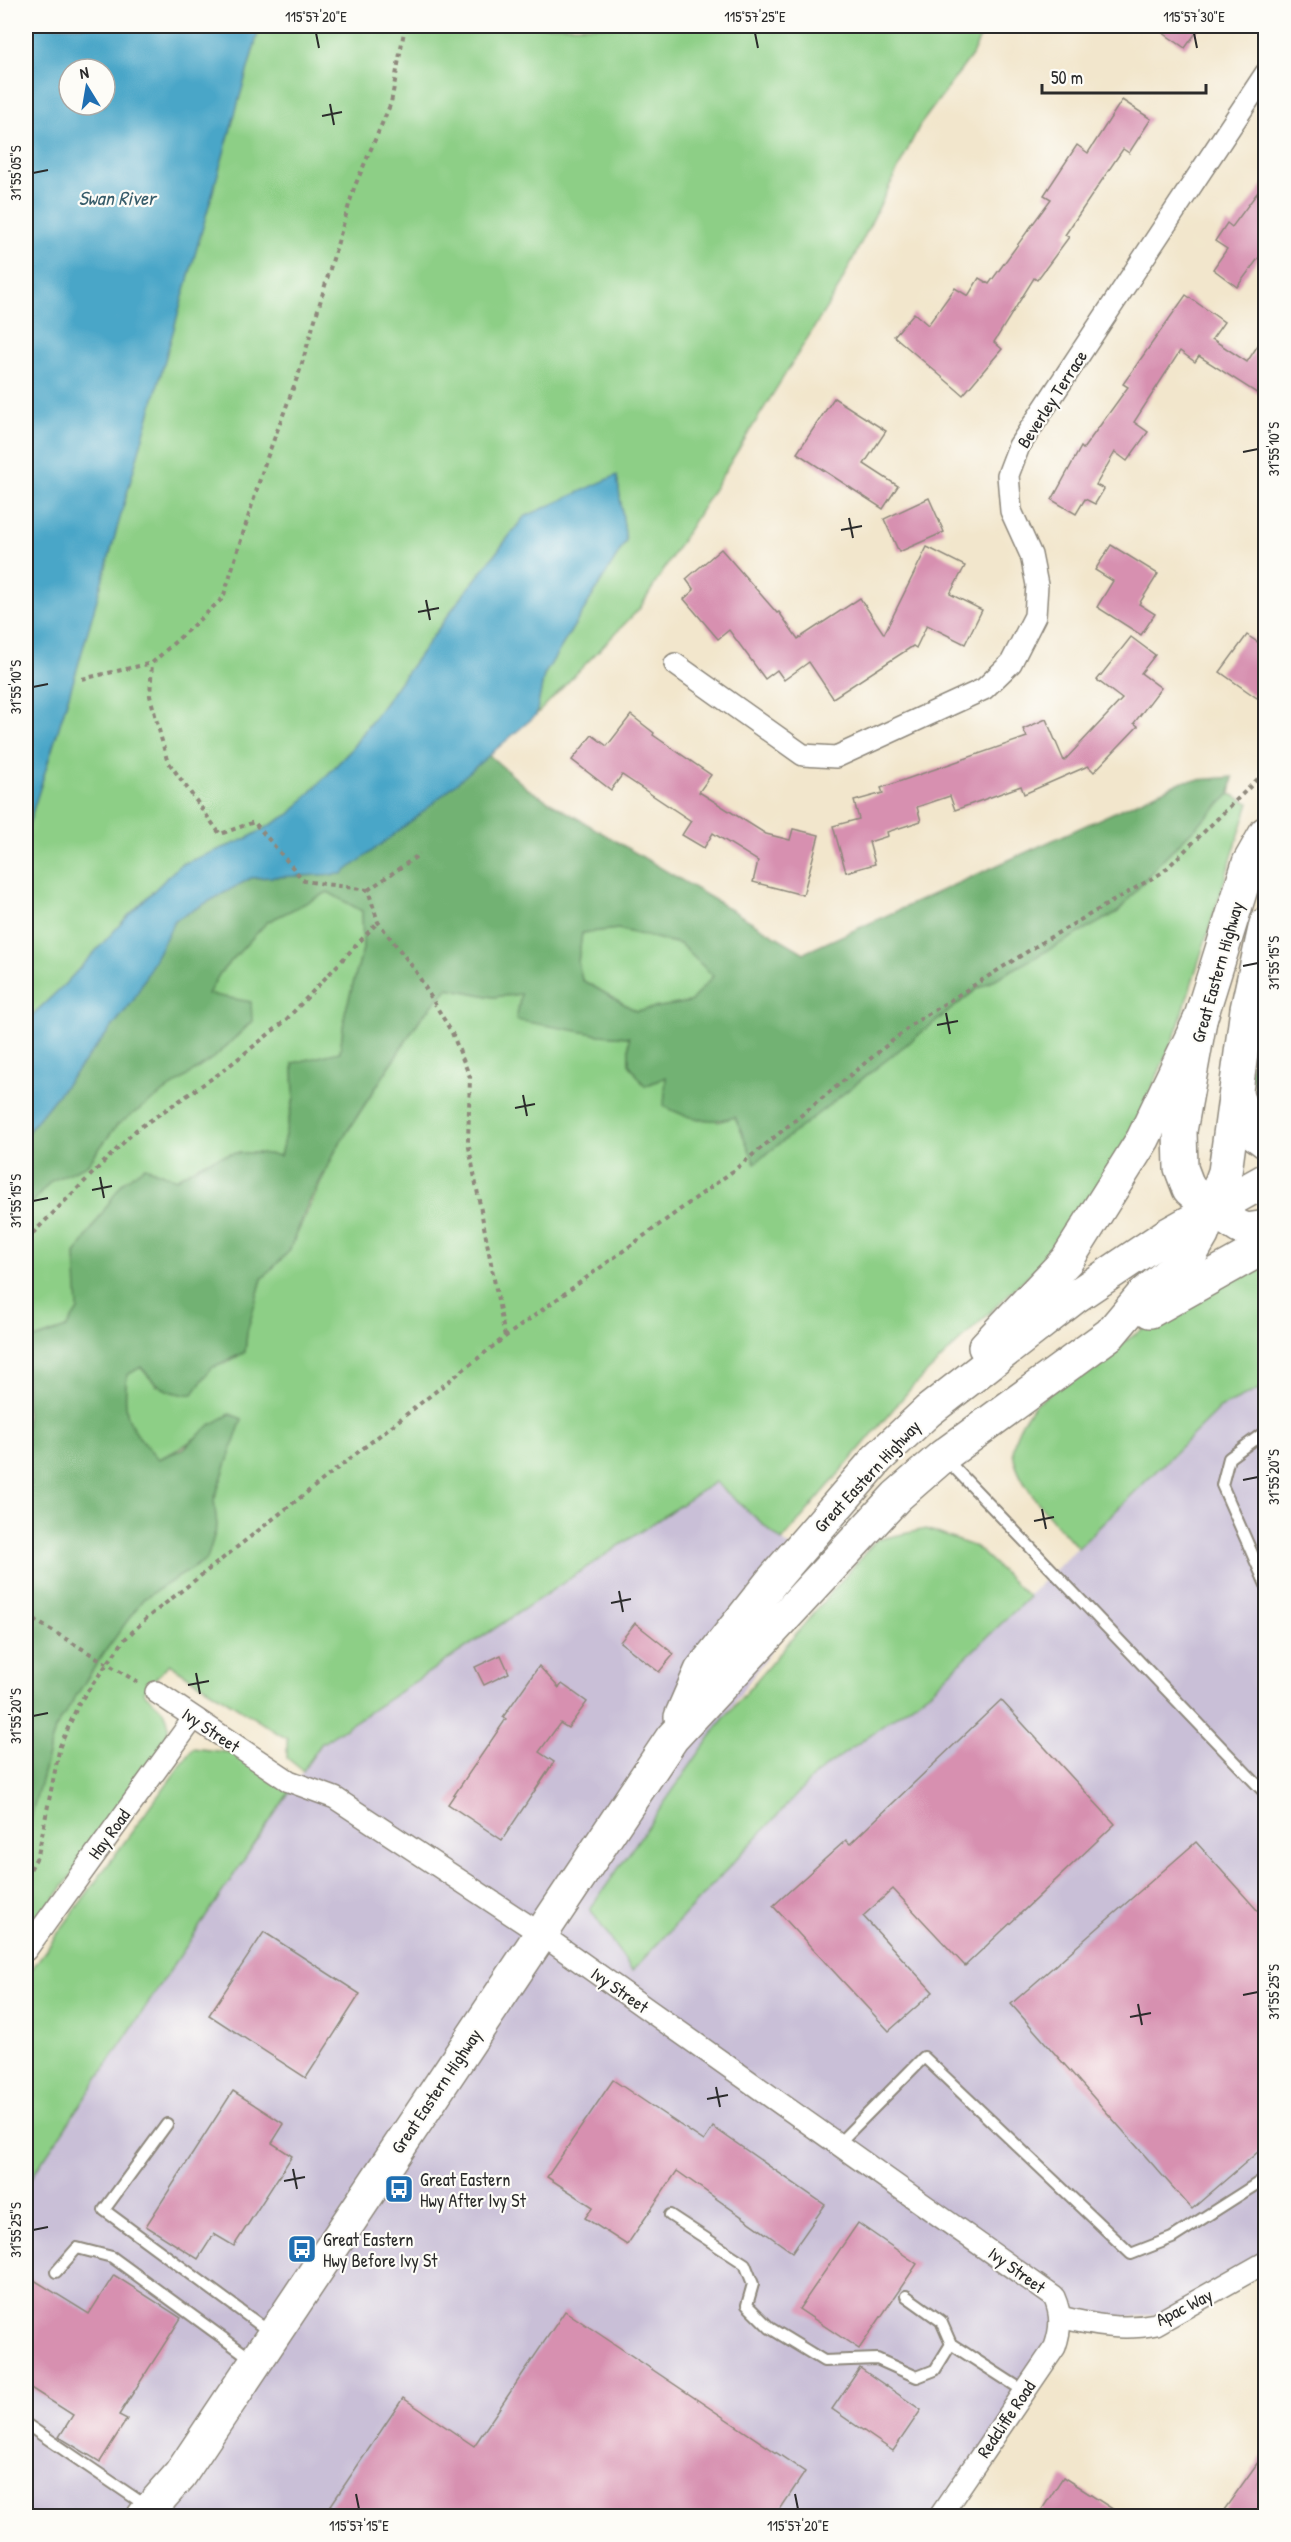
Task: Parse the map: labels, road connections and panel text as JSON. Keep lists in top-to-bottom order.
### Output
{
  "streets": {
    "highway": ["Great Eastern Highway"],
    "street": [
      "Beverley Terrace",
      "Ivy Street",
      "Hay Road",
      "Apac Way",
      "Redcliffe Road"
    ]
  },
  "crossings": [
    ["Great Eastern Highway", "Ivy Street"],
    ["Ivy Street", "Hay Road"],
    ["Ivy Street", "Apac Way"],
    ["Ivy Street", "Redcliffe Road"],
    ["Apac Way", "Redcliffe Road"]
  ],
  "water": ["Swan River"],
  "places": {
    "bus stop": ["Great Eastern Hwy After Ivy St", "Great Eastern Hwy Before Ivy St"]
  },
  "scale_bar": "50 m",
  "north": "top",
  "coordinates": [
    "115°57'20\"E",
    "115°57'25\"E",
    "115°57'30\"E",
    "31°55'05\"S",
    "31°55'10\"S",
    "31°55'15\"S",
    "31°55'20\"S",
    "31°55'25\"S",
    "115°57'15\"E"
  ]
}
